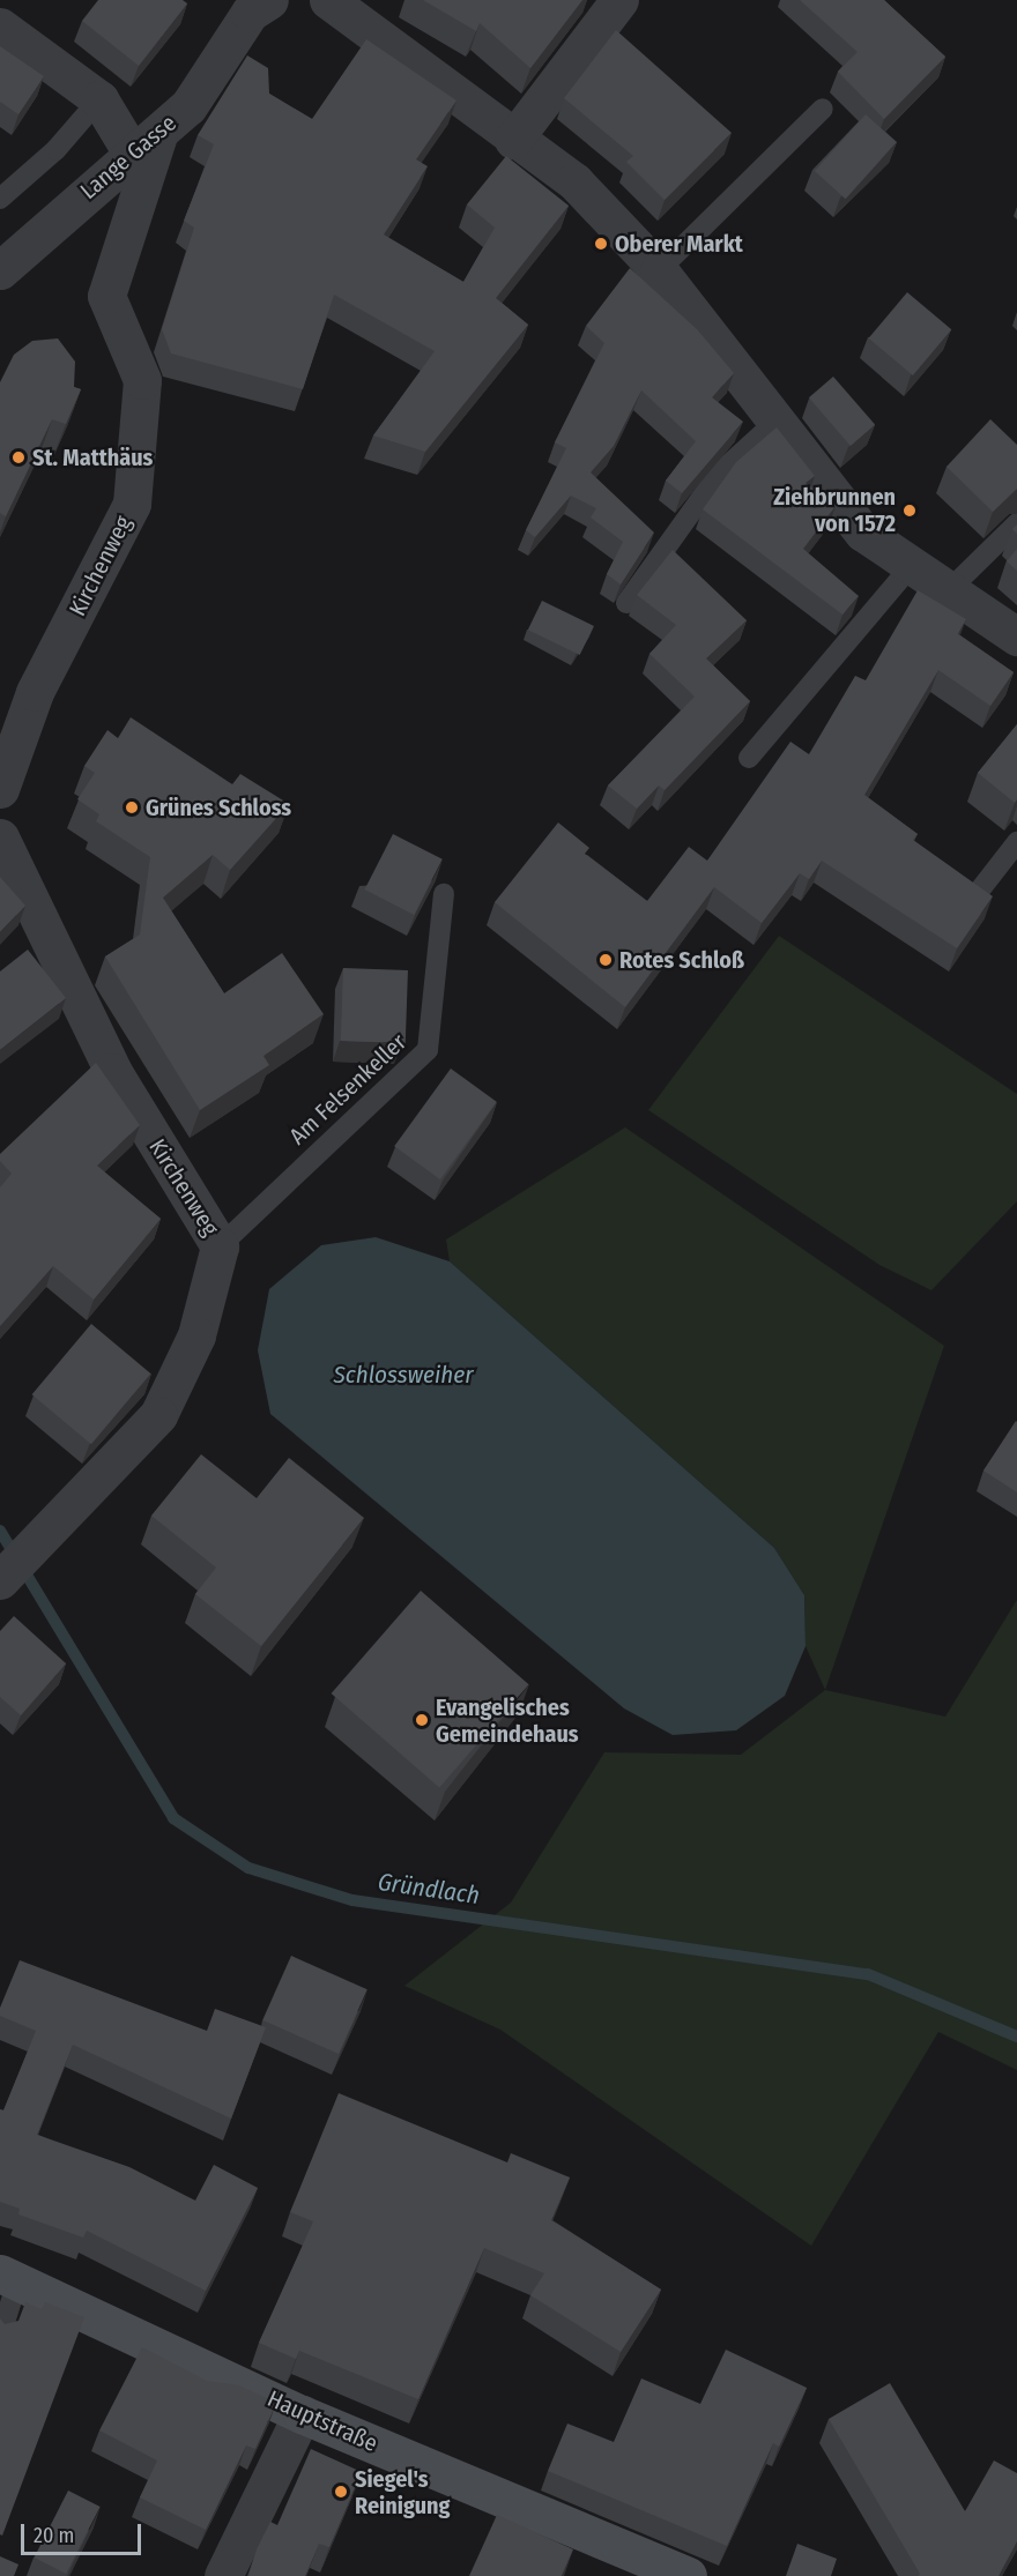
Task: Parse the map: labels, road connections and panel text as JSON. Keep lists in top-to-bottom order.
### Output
{
  "streets": {
    "street": ["Lange Gasse", "Kirchenweg", "Hauptstraße"],
    "lane": ["Am Felsenkeller"]
  },
  "crossings": [
    ["Lange Gasse", "Kirchenweg"],
    ["Kirchenweg", "Am Felsenkeller"]
  ],
  "water": ["Schlossweiher", "Gründlach"],
  "places": [
    "Oberer Markt",
    "St. Matthäus",
    "Ziehbrunnen von 1572",
    "Grünes Schloss",
    "Rotes Schloß",
    "Evangelisches Gemeindehaus",
    "Siegel's Reinigung"
  ],
  "scale_bar": "20 m"
}
